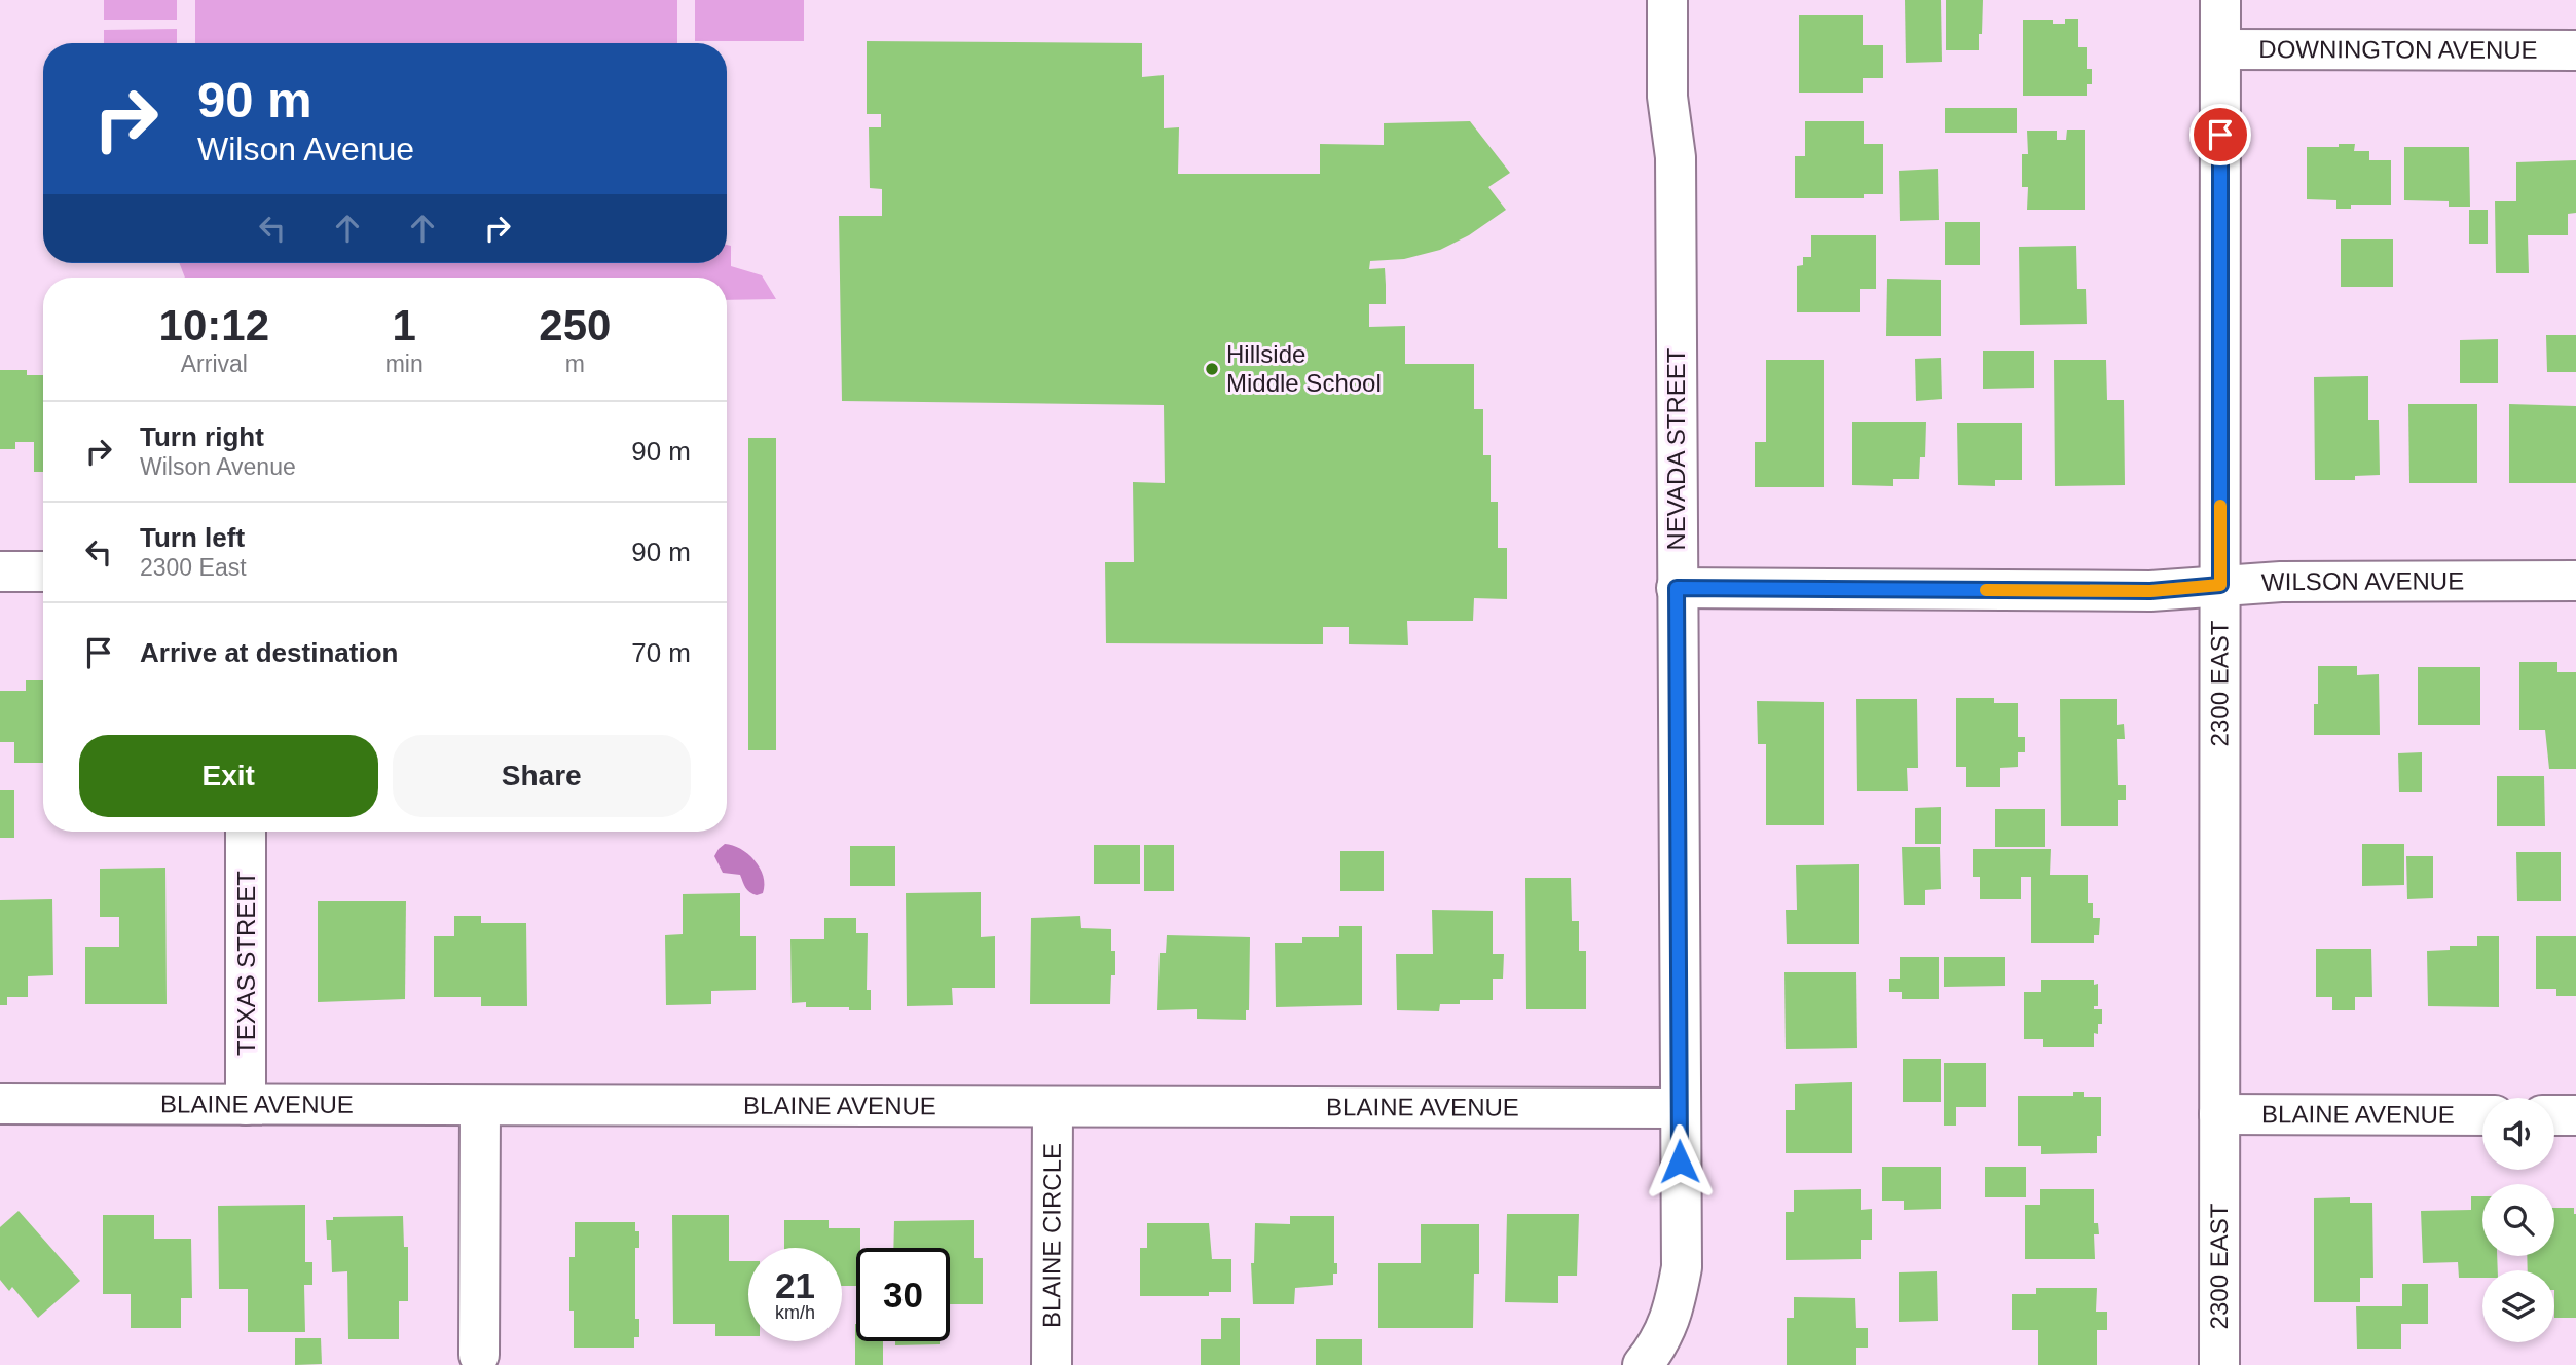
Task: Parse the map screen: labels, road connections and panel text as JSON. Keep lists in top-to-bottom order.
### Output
{
  "streets": {
    "street": [
      "DOWNINGTON AVENUE",
      "NEVADA STREET",
      "WILSON AVENUE",
      "2300 EAST",
      "TEXAS STREET",
      "BLAINE AVENUE",
      "BLAINE CIRCLE"
    ]
  },
  "crossings": [
    ["DOWNINGTON AVENUE", "2300 EAST"],
    ["NEVADA STREET", "WILSON AVENUE"],
    ["NEVADA STREET", "BLAINE AVENUE"],
    ["WILSON AVENUE", "2300 EAST"],
    ["2300 EAST", "BLAINE AVENUE"],
    ["TEXAS STREET", "BLAINE AVENUE"],
    ["BLAINE AVENUE", "BLAINE CIRCLE"]
  ],
  "places": ["Hillside Middle School"],
  "page": {
    "turn": ["90 m", "Wilson Avenue"],
    "eta": [
      "10:12",
      "Arrival",
      "1",
      "min",
      "250",
      "m"
    ],
    "list": [
      {
        "name": "Turn right",
        "note": "Wilson Avenue",
        "value": "90 m"
      },
      {
        "name": "Turn left",
        "note": "2300 East",
        "value": "90 m"
      },
      {
        "name": "Arrive at destination",
        "value": "70 m"
      }
    ],
    "buttons": ["Exit", "Share"],
    "speed": "21 km/h",
    "limit": "30"
  }
}
